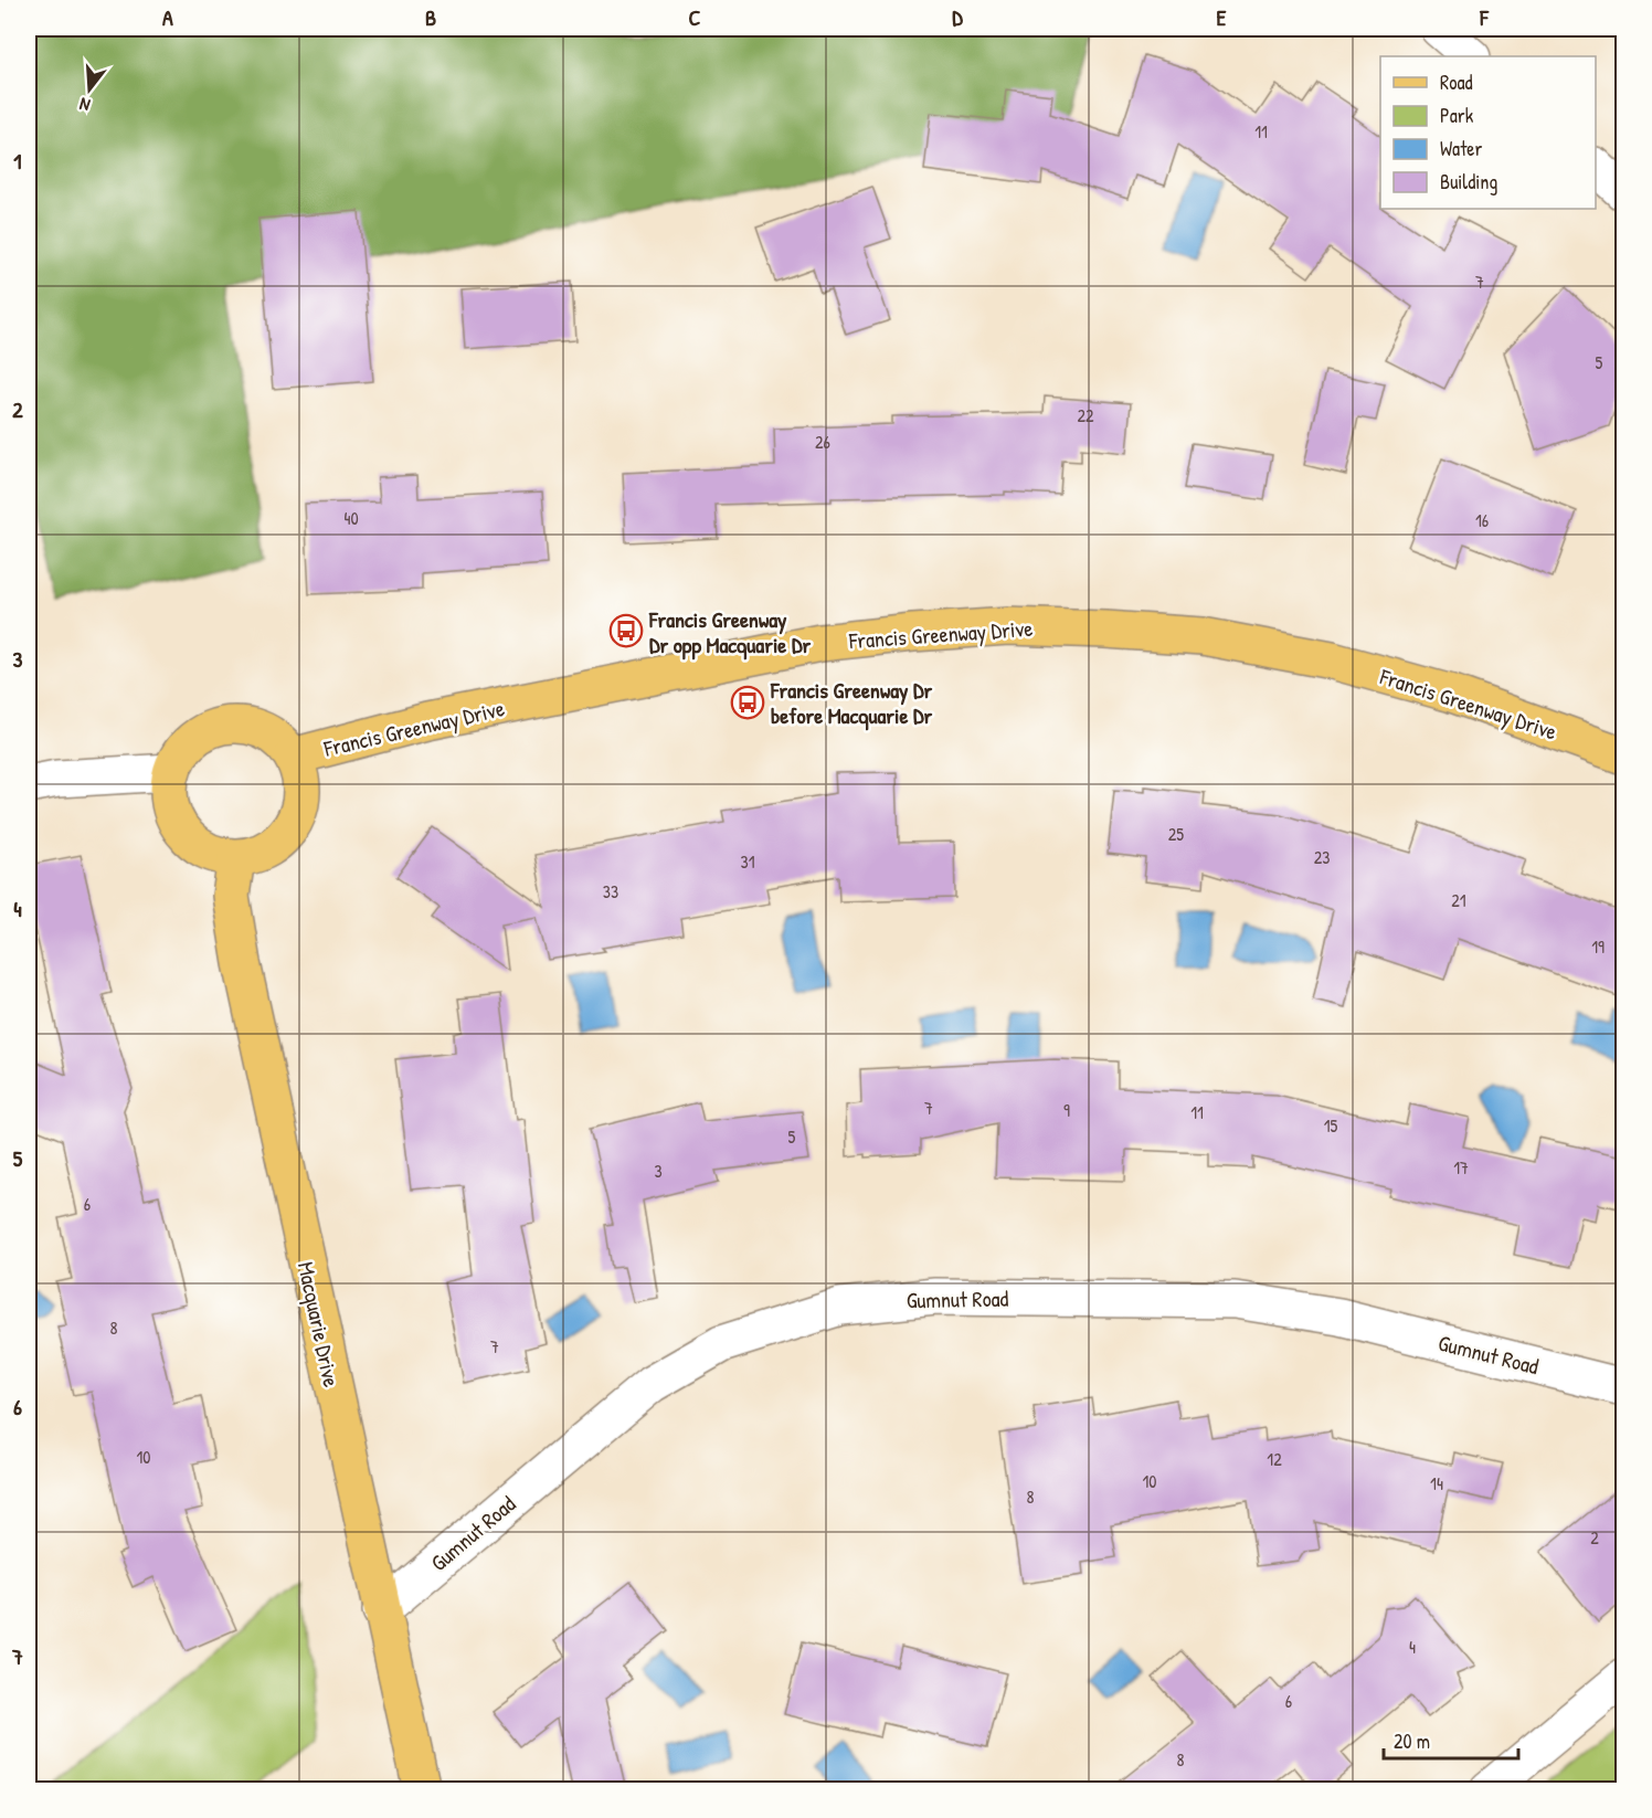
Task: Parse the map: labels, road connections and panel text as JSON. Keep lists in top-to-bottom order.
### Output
{
  "streets": {
    "main road": ["Francis Greenway Drive", "Macquarie Drive"],
    "street": ["Gumnut Road"]
  },
  "crossings": [
    ["Francis Greenway Drive", "Macquarie Drive"],
    ["Gumnut Road", "Macquarie Drive"]
  ],
  "places": {
    "bus stop": ["Francis Greenway Dr opp Macquarie Dr", "Francis Greenway Dr before Macquarie Dr"]
  },
  "house_numbers": [
    "11",
    "7",
    "5",
    "22",
    "26",
    "40",
    "16",
    "25",
    "23",
    "31",
    "33",
    "21",
    "19",
    "7",
    "9",
    "11",
    "15",
    "5",
    "17",
    "3",
    "6",
    "8",
    "7",
    "10",
    "12",
    "10",
    "14",
    "8",
    "2",
    "4",
    "6",
    "8"
  ],
  "legend": [
    "Road",
    "Park",
    "Water",
    "Building"
  ],
  "scale_bar": "20 m",
  "north": "bottom",
  "grid": {
    "columns": [
      "A",
      "B",
      "C",
      "D",
      "E",
      "F"
    ],
    "rows": [
      "1",
      "2",
      "3",
      "4",
      "5",
      "6",
      "7"
    ]
  }
}
